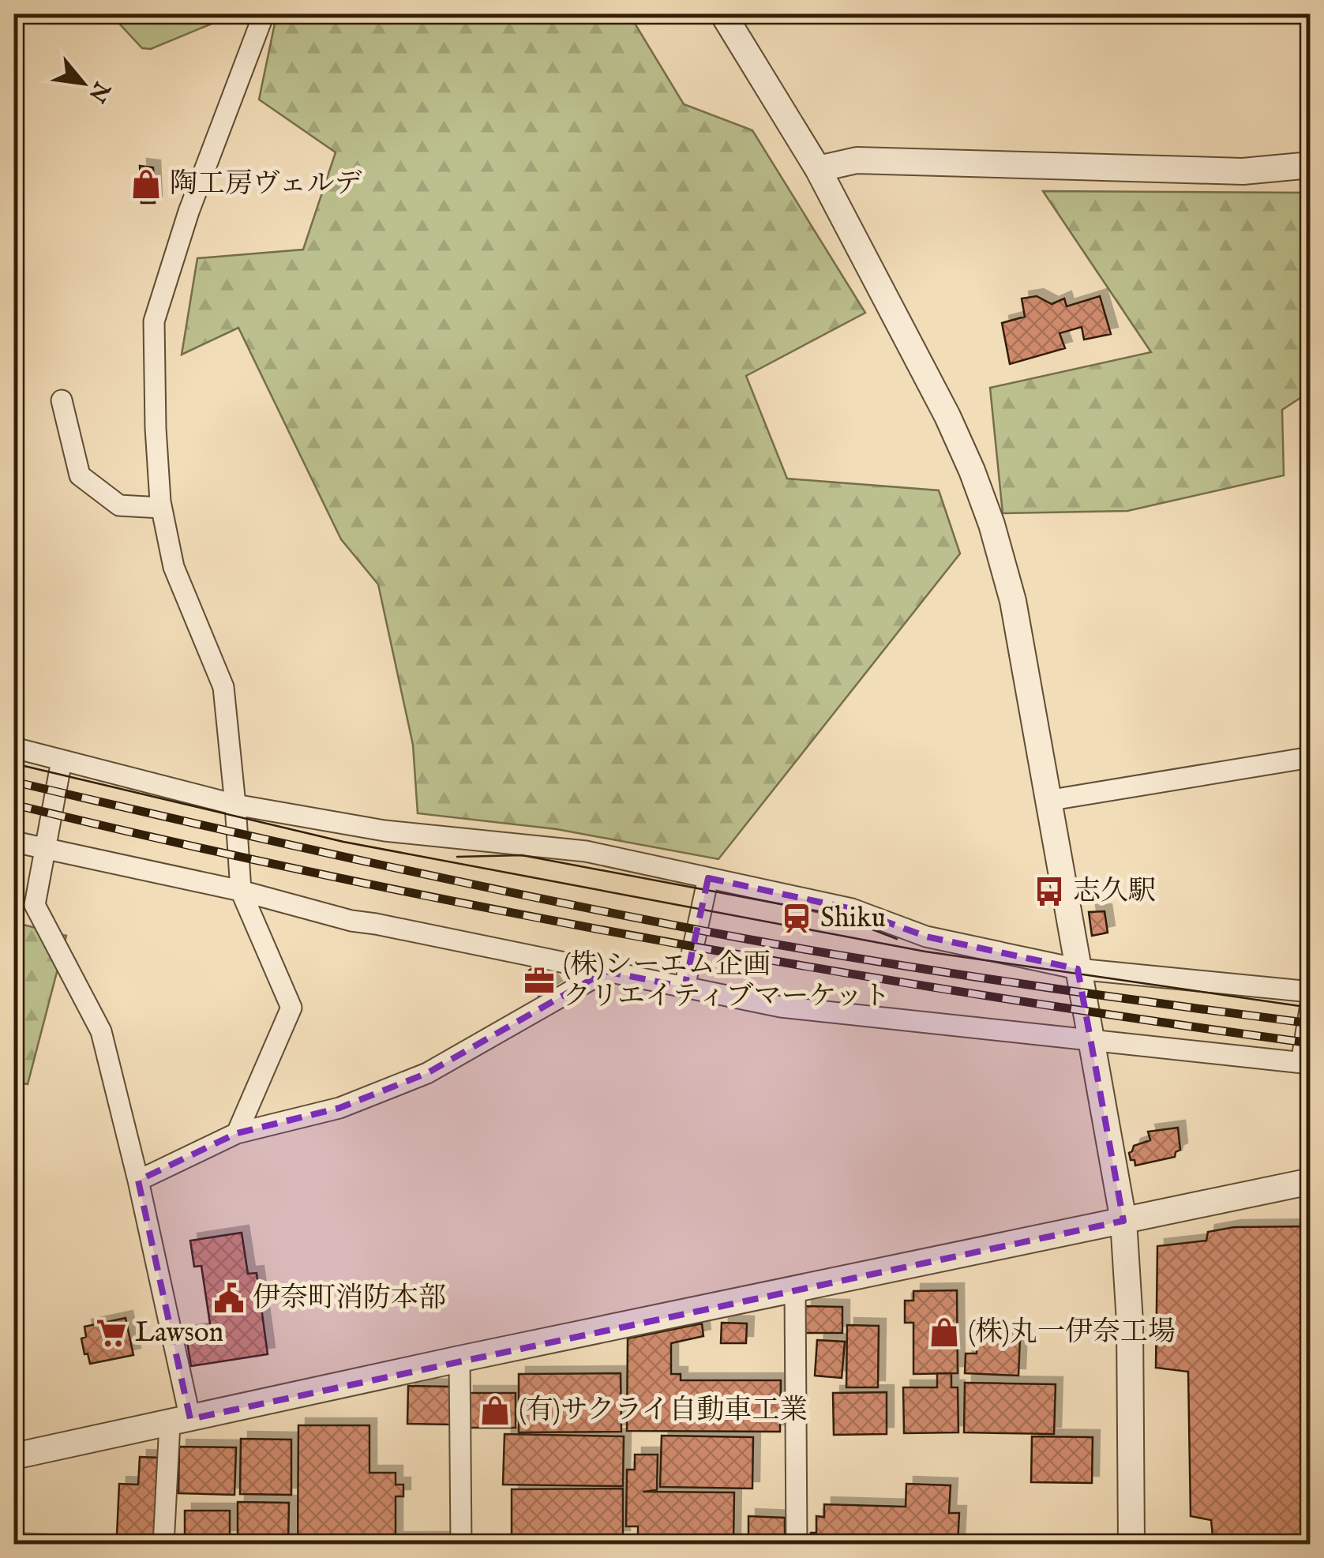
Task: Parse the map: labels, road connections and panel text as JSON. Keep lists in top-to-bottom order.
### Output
{
  "places": {
    "shop": ["陶工房ヴェルデ", "(株)丸一伊奈工場", "(有)サクライ自動車工業"],
    "bus stop": ["志久駅"],
    "station": ["Shiku"],
    "office": ["(株)シーエム企画 クリエイティブマーケット"],
    "public building": ["伊奈町消防本部"],
    "supermarket": ["Lawson"]
  },
  "north": "bottom right"
}
